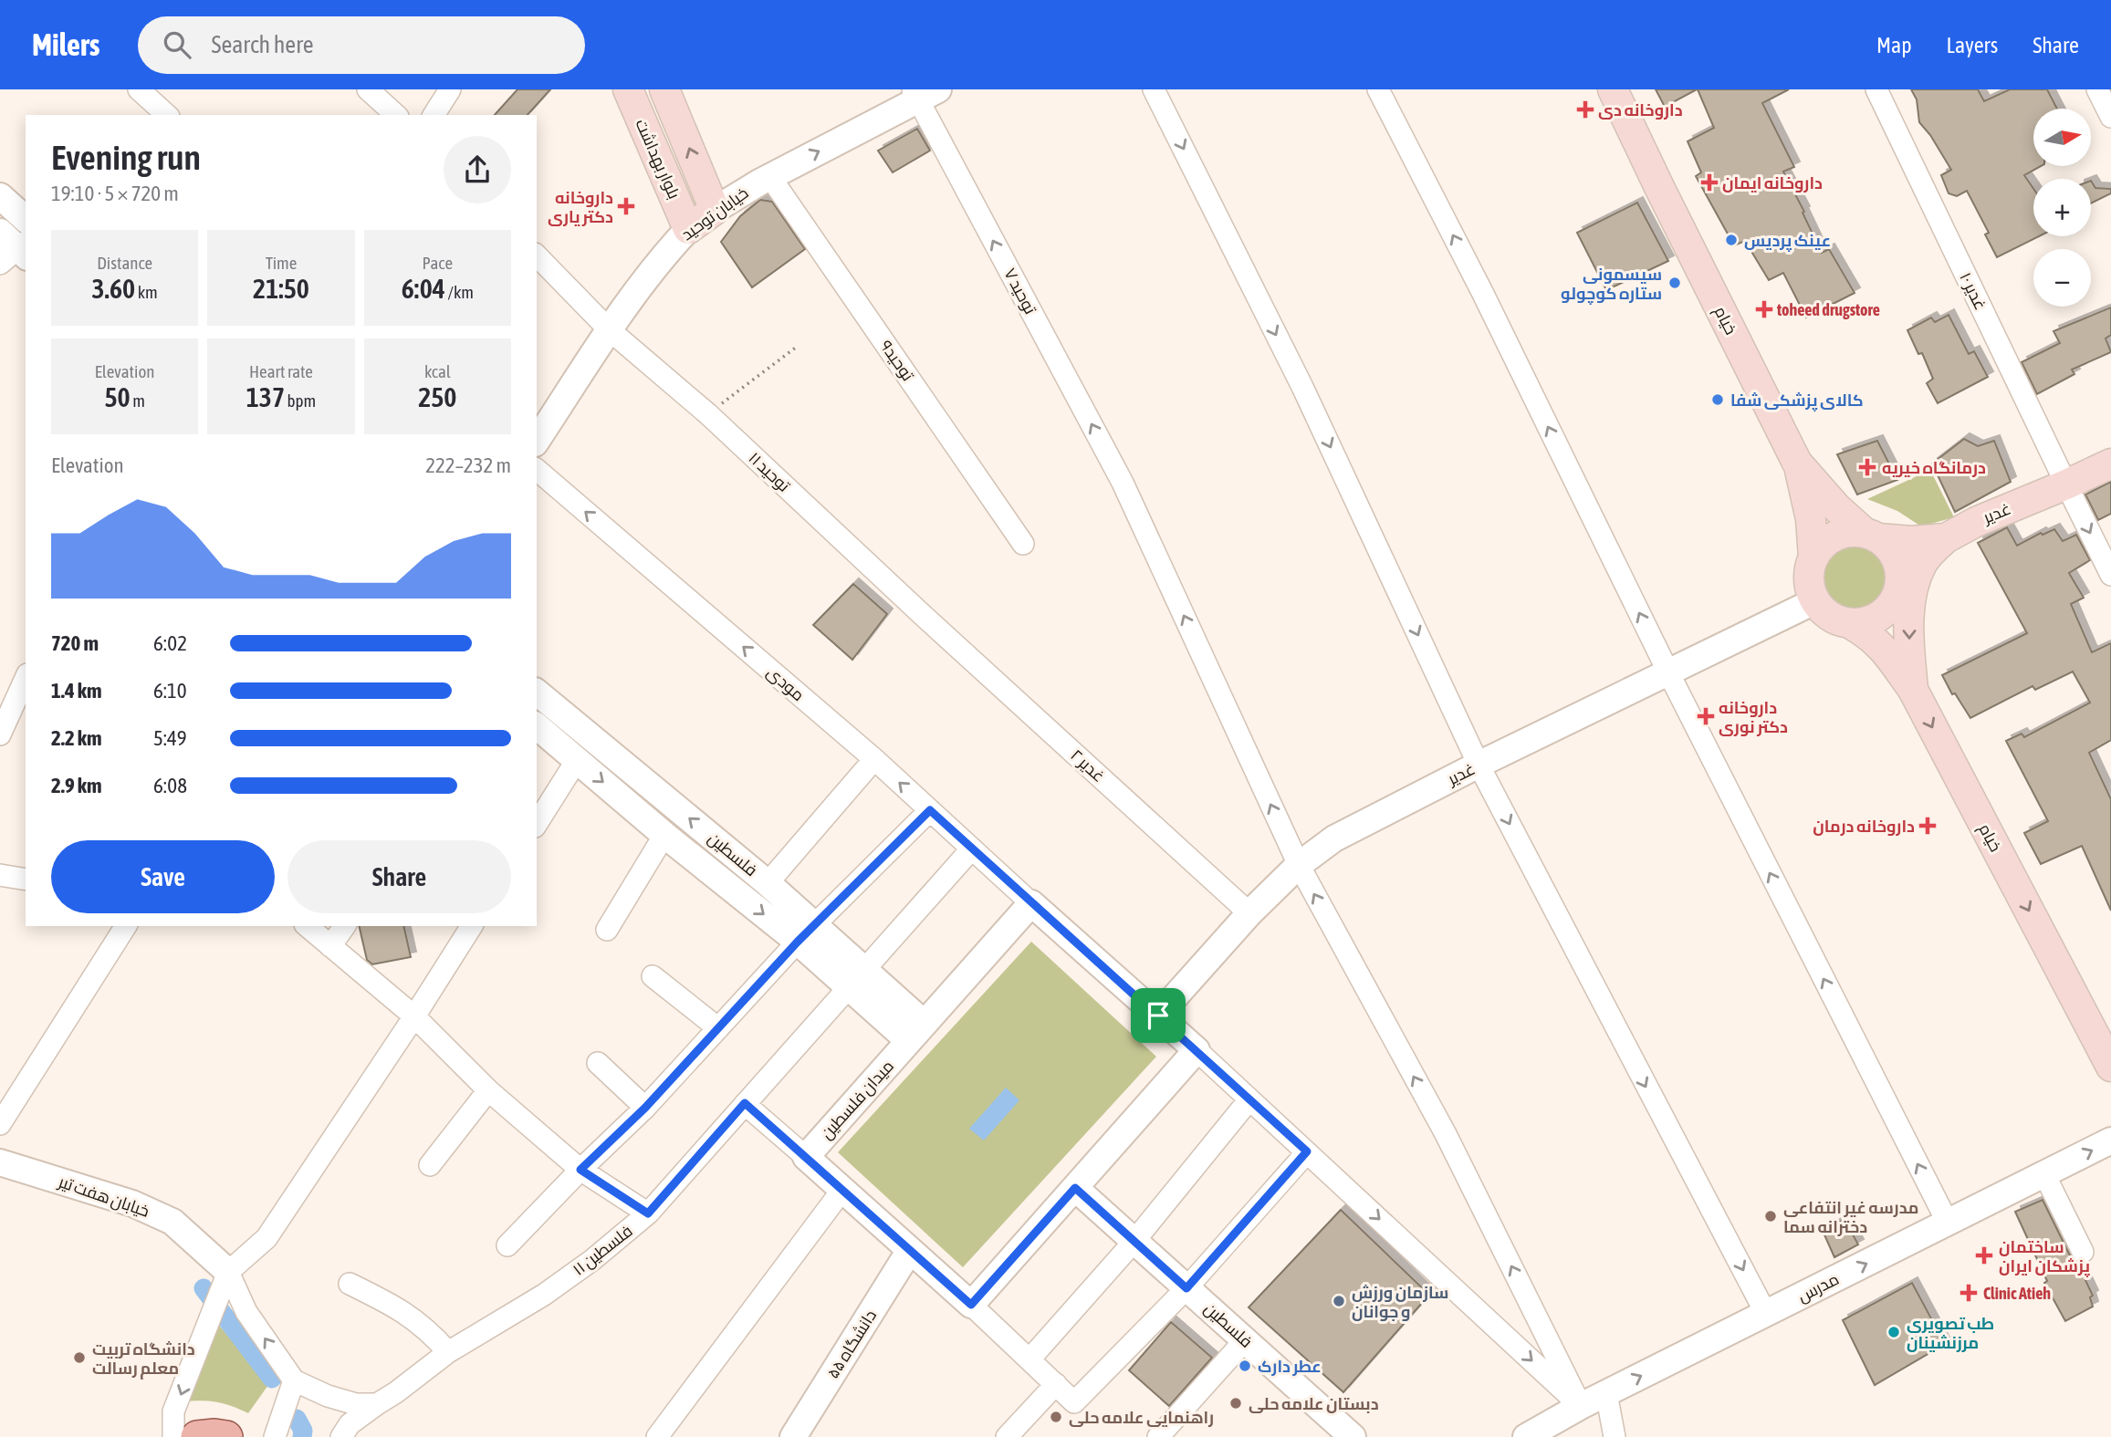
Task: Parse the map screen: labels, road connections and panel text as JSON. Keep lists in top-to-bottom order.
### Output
{
  "streets": {
    "main road": [
      "بلوار بهداشت",
      "خیابان توحید",
      "خیام",
      "غدیر"
    ],
    "street": [
      "توحید ۷",
      "غدیر ۱۰",
      "توحید۹",
      "توحید ۱۱",
      "مودی",
      "غدیر ۲",
      "فلسطین",
      "میدان فلسطین",
      "خیابان هفت تیر",
      "فلسطین ۱۱",
      "مدرس",
      "دانشگاه ۵۵"
    ]
  },
  "crossings": [
    ["بلوار بهداشت", "خیابان توحید"],
    ["خیابان توحید", "توحید ۷"],
    ["خیابان توحید", "توحید۹"],
    ["خیابان توحید", "توحید ۱۱"],
    ["توحید ۷", "غدیر"],
    ["توحید ۷", "مدرس"],
    ["غدیر ۱۰", "غدیر"],
    ["خیام", "غدیر"],
    ["توحید ۱۱", "غدیر ۲"],
    ["غدیر", "غدیر ۲"],
    ["مودی", "میدان فلسطین"],
    ["مودی", "فلسطین ۱۱"],
    ["فلسطین", "میدان فلسطین"],
    ["فلسطین", "فلسطین ۱۱"]
  ],
  "one_way": ["خیام", "مودی", "مدرس"],
  "places": {
    "health": [
      "داروخانه دی",
      "داروخانه ایمان",
      "داروخانه دکتر یاری",
      "toheed drugstore",
      "درمانگاه خیریه",
      "داروخانه دکتر نوری",
      "داروخانه درمان",
      "ساختمان پزشکان ایران",
      "Clinic Atieh"
    ],
    "other": [
      "عینک پردیس",
      "سیسمونی ستاره کوچولو",
      "کالای پزشکی شفا",
      "مدرسه غیر انتفاعی دخترانه سما",
      "سازمان ورزش و جوانان",
      "طب تصویری مرزنشینان",
      "دانشگاه تربیت معلم رسالت",
      "عطر دارک",
      "دبستان علامه حلی",
      "راهنمایی علامه حلی"
    ]
  },
  "north": "right",
  "page": {
    "header": "Milers",
    "search": "Search here",
    "nav": ["Map", "Layers", "Share"],
    "map_buttons": ["+", "−"],
    "heading": ["Evening run", "19:10 · 5 × 720 m"],
    "stats": [
      ["Distance", "3.60 km"],
      ["Time", "21:50"],
      ["Pace", "6:04 /km"],
      ["Elevation", "50 m"],
      ["Heart rate", "137 bpm"],
      ["kcal", "250"]
    ],
    "chart": ["Elevation", "222–232 m"],
    "list": [
      {
        "name": "720 m",
        "note": "6:02"
      },
      {
        "name": "1.4 km",
        "note": "6:10"
      },
      {
        "name": "2.2 km",
        "note": "5:49"
      },
      {
        "name": "2.9 km",
        "note": "6:08"
      }
    ],
    "buttons": ["Save", "Share"]
  }
}
